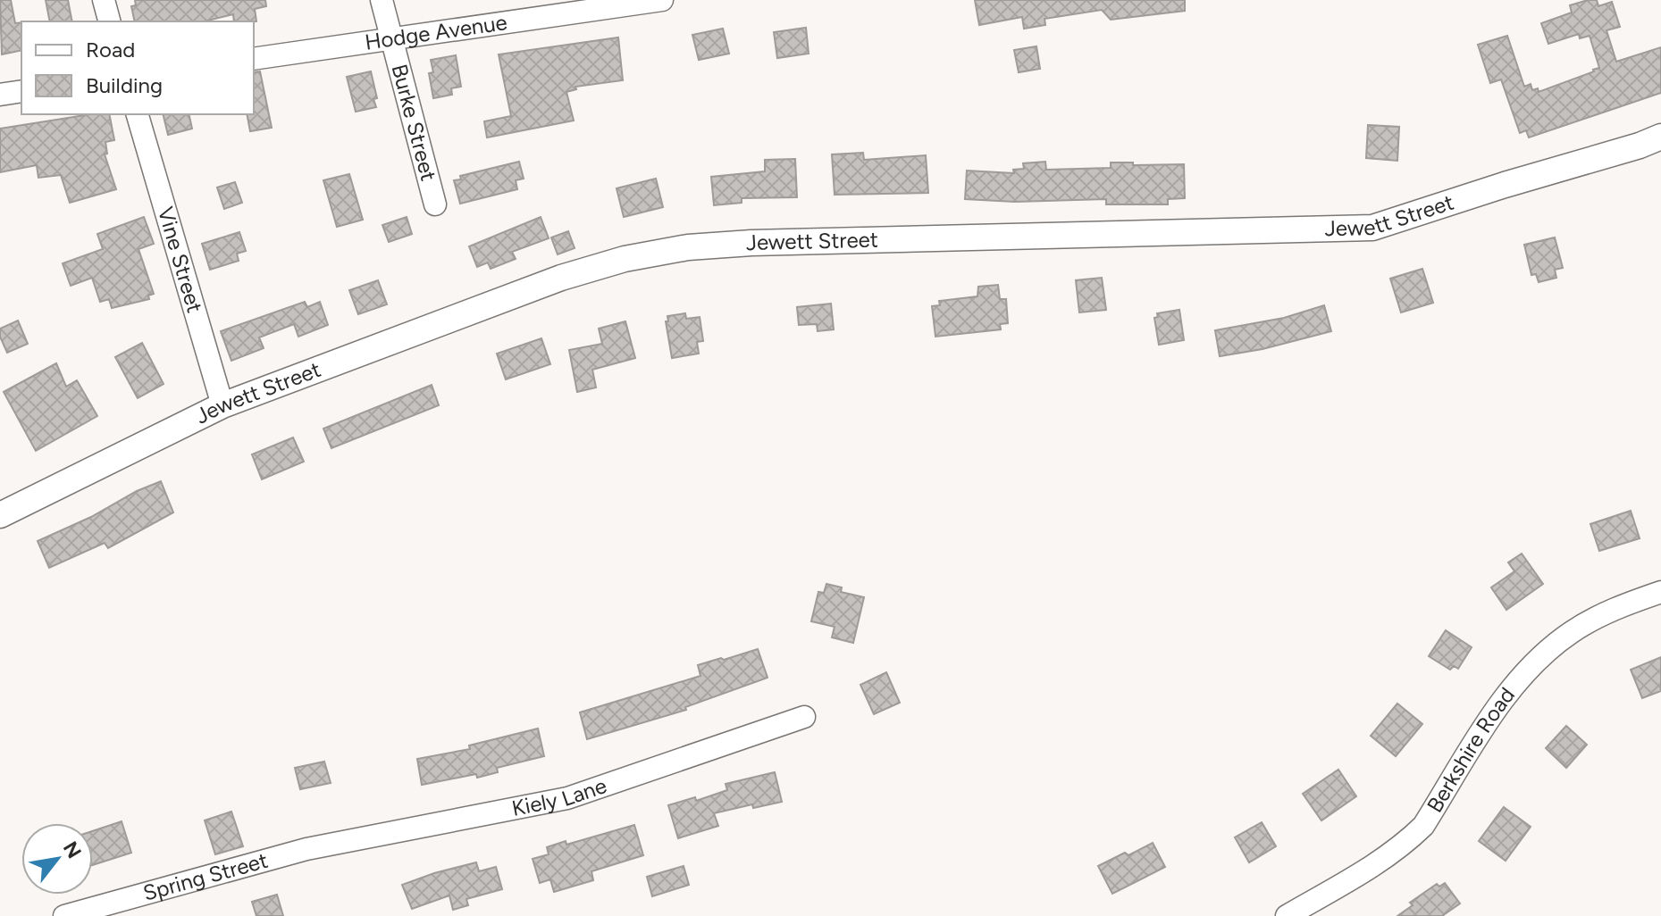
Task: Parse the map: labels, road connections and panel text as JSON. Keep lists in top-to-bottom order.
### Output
{
  "streets": {
    "street": [
      "Hodge Avenue",
      "Burke Street",
      "Jewett Street",
      "Vine Street",
      "Berkshire Road",
      "Kiely Lane",
      "Spring Street"
    ]
  },
  "crossings": [
    ["Hodge Avenue", "Burke Street"],
    ["Jewett Street", "Vine Street"],
    ["Kiely Lane", "Spring Street"]
  ],
  "legend": ["Road", "Building"],
  "north": "top right"
}
